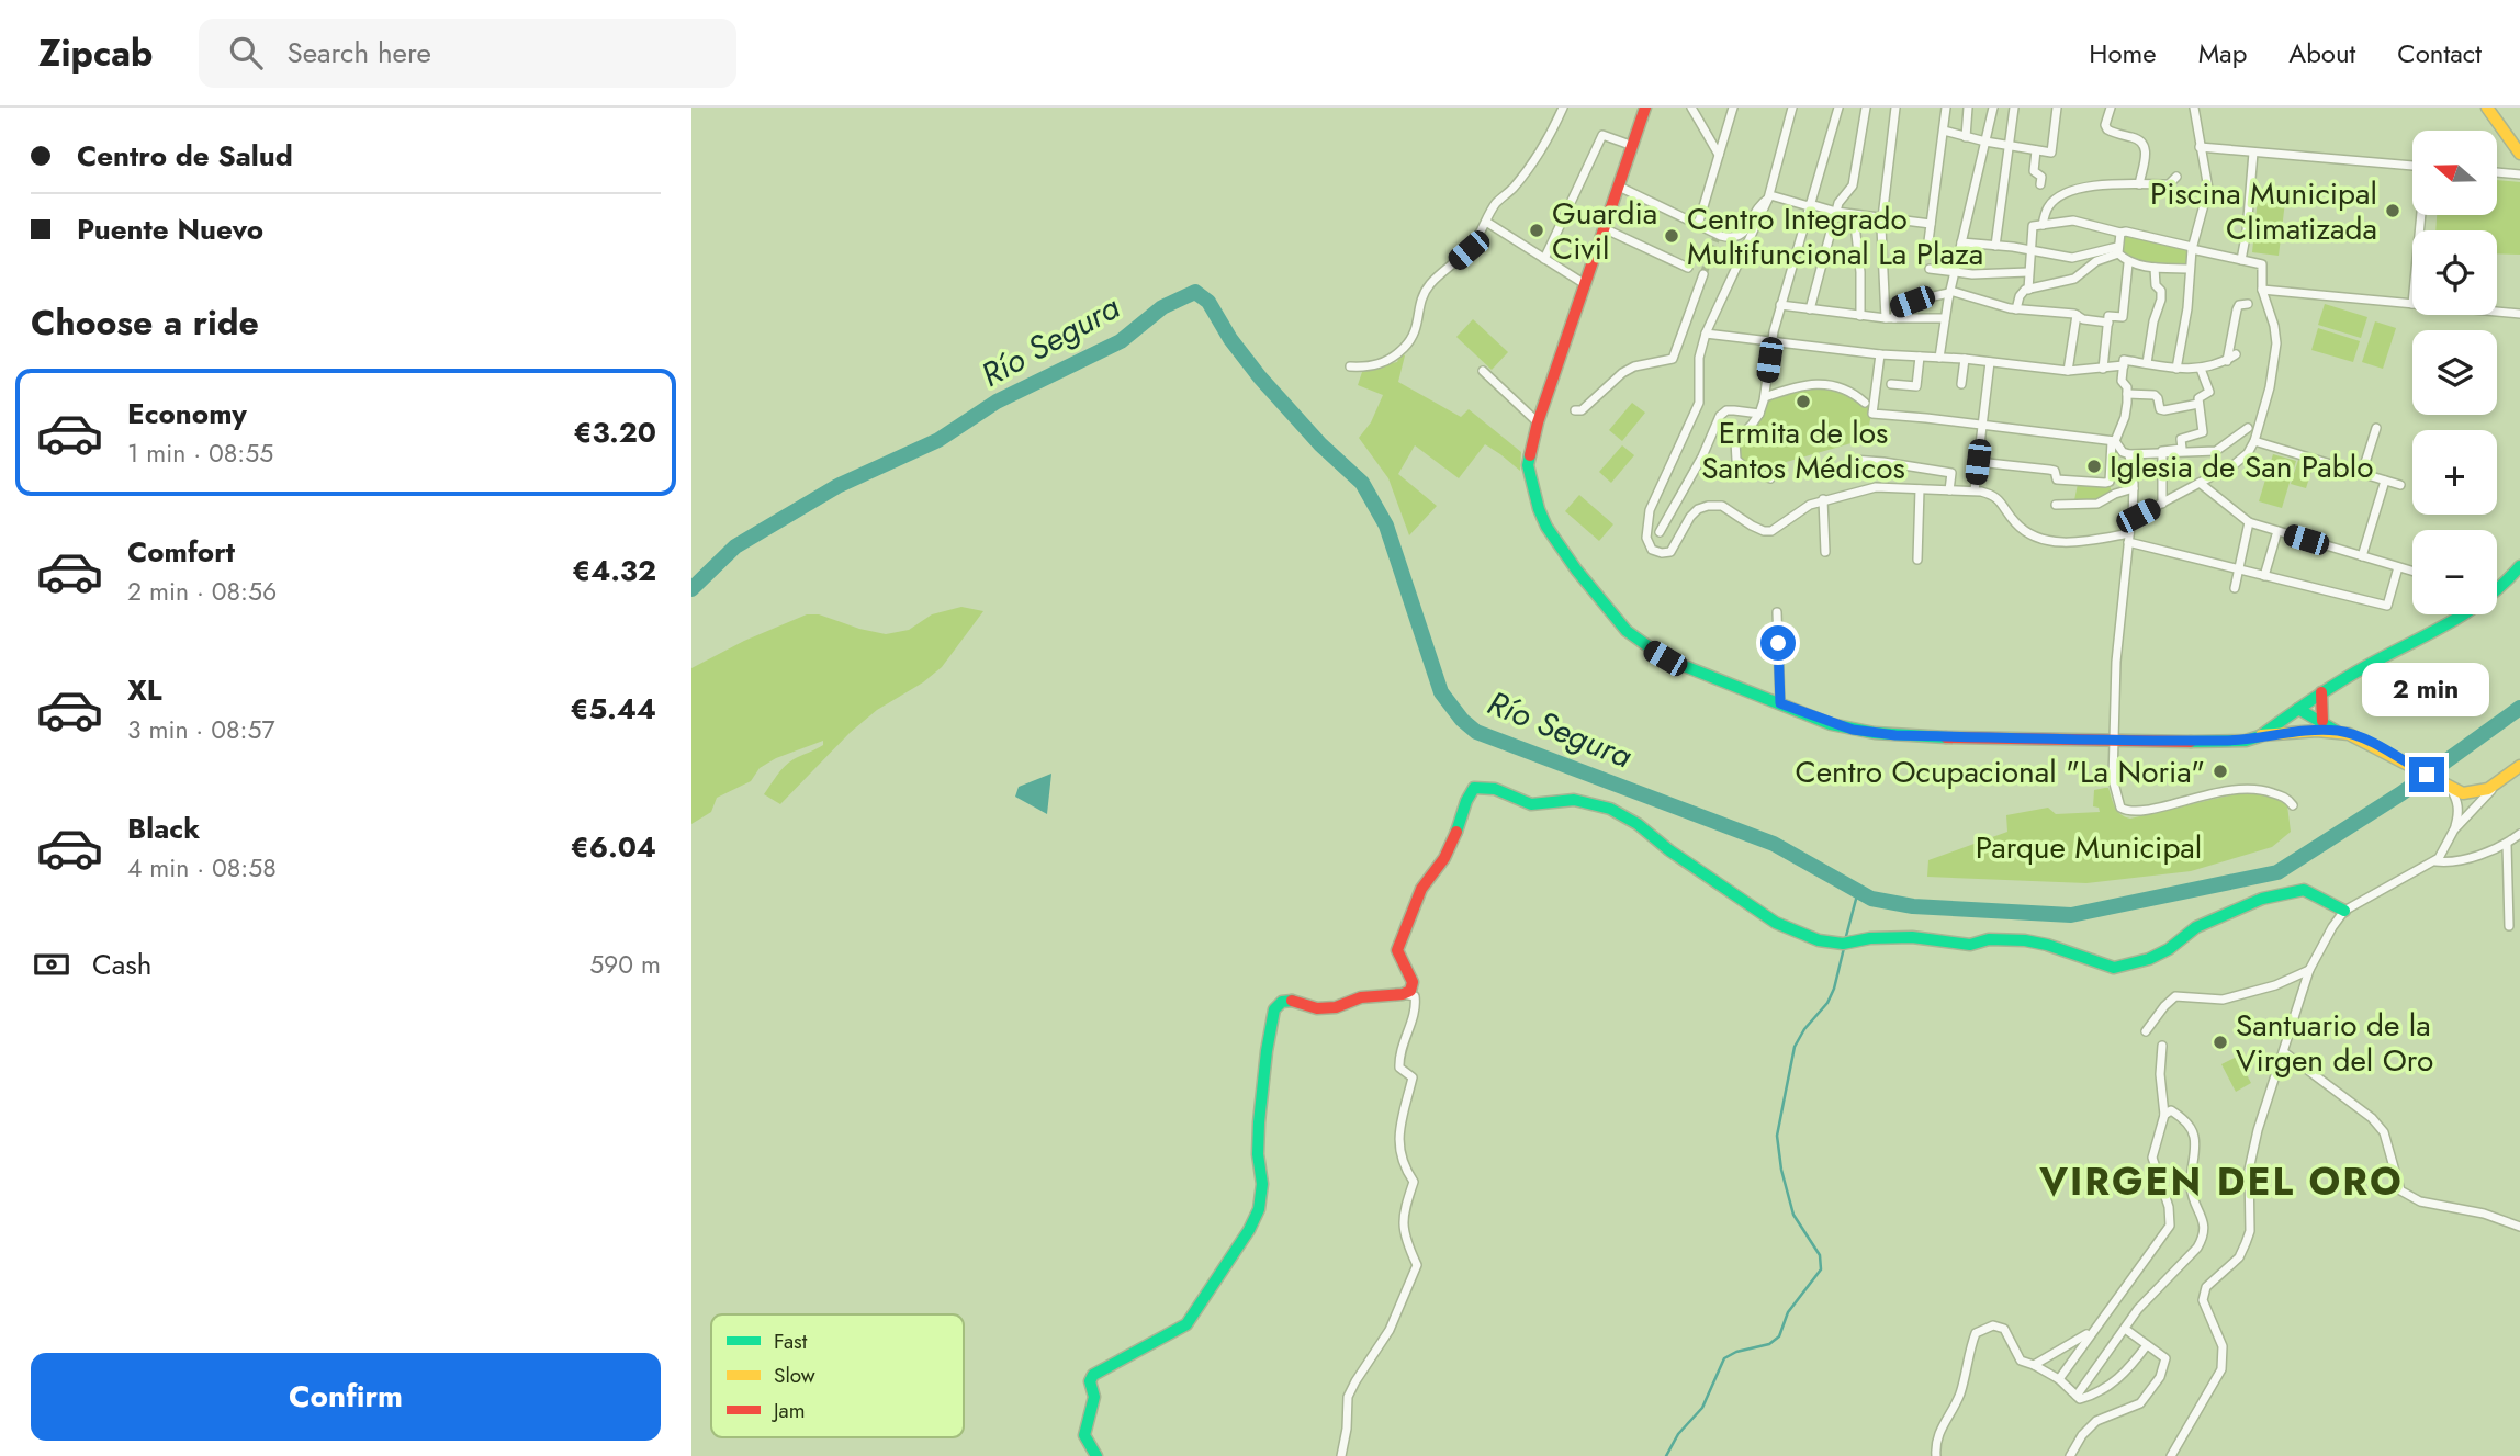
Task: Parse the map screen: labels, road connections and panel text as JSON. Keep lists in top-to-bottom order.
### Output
{
  "districts": ["VIRGEN DEL ORO"],
  "water": ["Río Segura"],
  "parks": ["Parque Municipal"],
  "places": [
    "Piscina Municipal Climatizada",
    "Guardia Civil",
    "Centro Integrado Multifuncional La Plaza",
    "Ermita de los Santos Médicos",
    "Iglesia de San Pablo",
    "Centro Ocupacional \"La Noria\"",
    "Santuario de la Virgen del Oro"
  ],
  "legend": ["Fast", "Slow", "Jam"],
  "north": "left",
  "page": {
    "header": "Zipcab",
    "search": "Search here",
    "nav": [
      "Home",
      "Map",
      "About",
      "Contact"
    ],
    "banner": ["Centro de Salud", "Puente Nuevo"],
    "map_buttons": ["+", "−"],
    "heading": "Choose a ride",
    "list": [
      {
        "name": "Economy",
        "note": "1 min · 08:55",
        "value": "€3.20"
      },
      {
        "name": "Comfort",
        "note": "2 min · 08:56",
        "value": "€4.32"
      },
      {
        "name": "XL",
        "note": "3 min · 08:57",
        "value": "€5.44"
      },
      {
        "name": "Black",
        "note": "4 min · 08:58",
        "value": "€6.04"
      }
    ],
    "bubble": "2 min",
    "pay": ["Cash", "590 m"],
    "buttons": "Confirm"
  }
}
